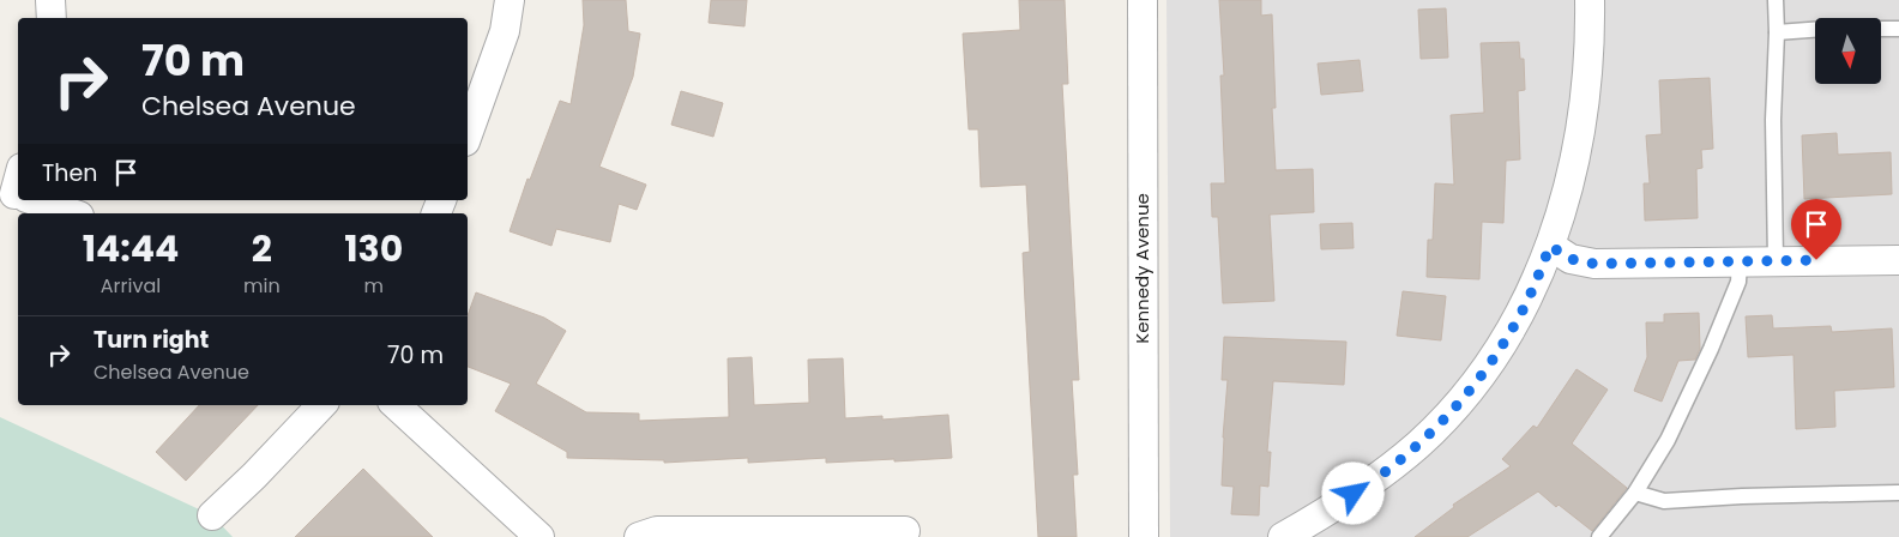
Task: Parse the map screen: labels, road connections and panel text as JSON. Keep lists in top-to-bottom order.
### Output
{
  "streets": {
    "street": ["Kennedy Avenue"]
  },
  "north": "bottom",
  "page": {
    "turn": ["70 m", "Chelsea Avenue"],
    "then": "Then",
    "eta": [
      "14:44",
      "Arrival",
      "2",
      "min",
      "130",
      "m"
    ],
    "list": [
      {
        "name": "Turn right",
        "note": "Chelsea Avenue",
        "value": "70 m"
      }
    ]
  }
}
